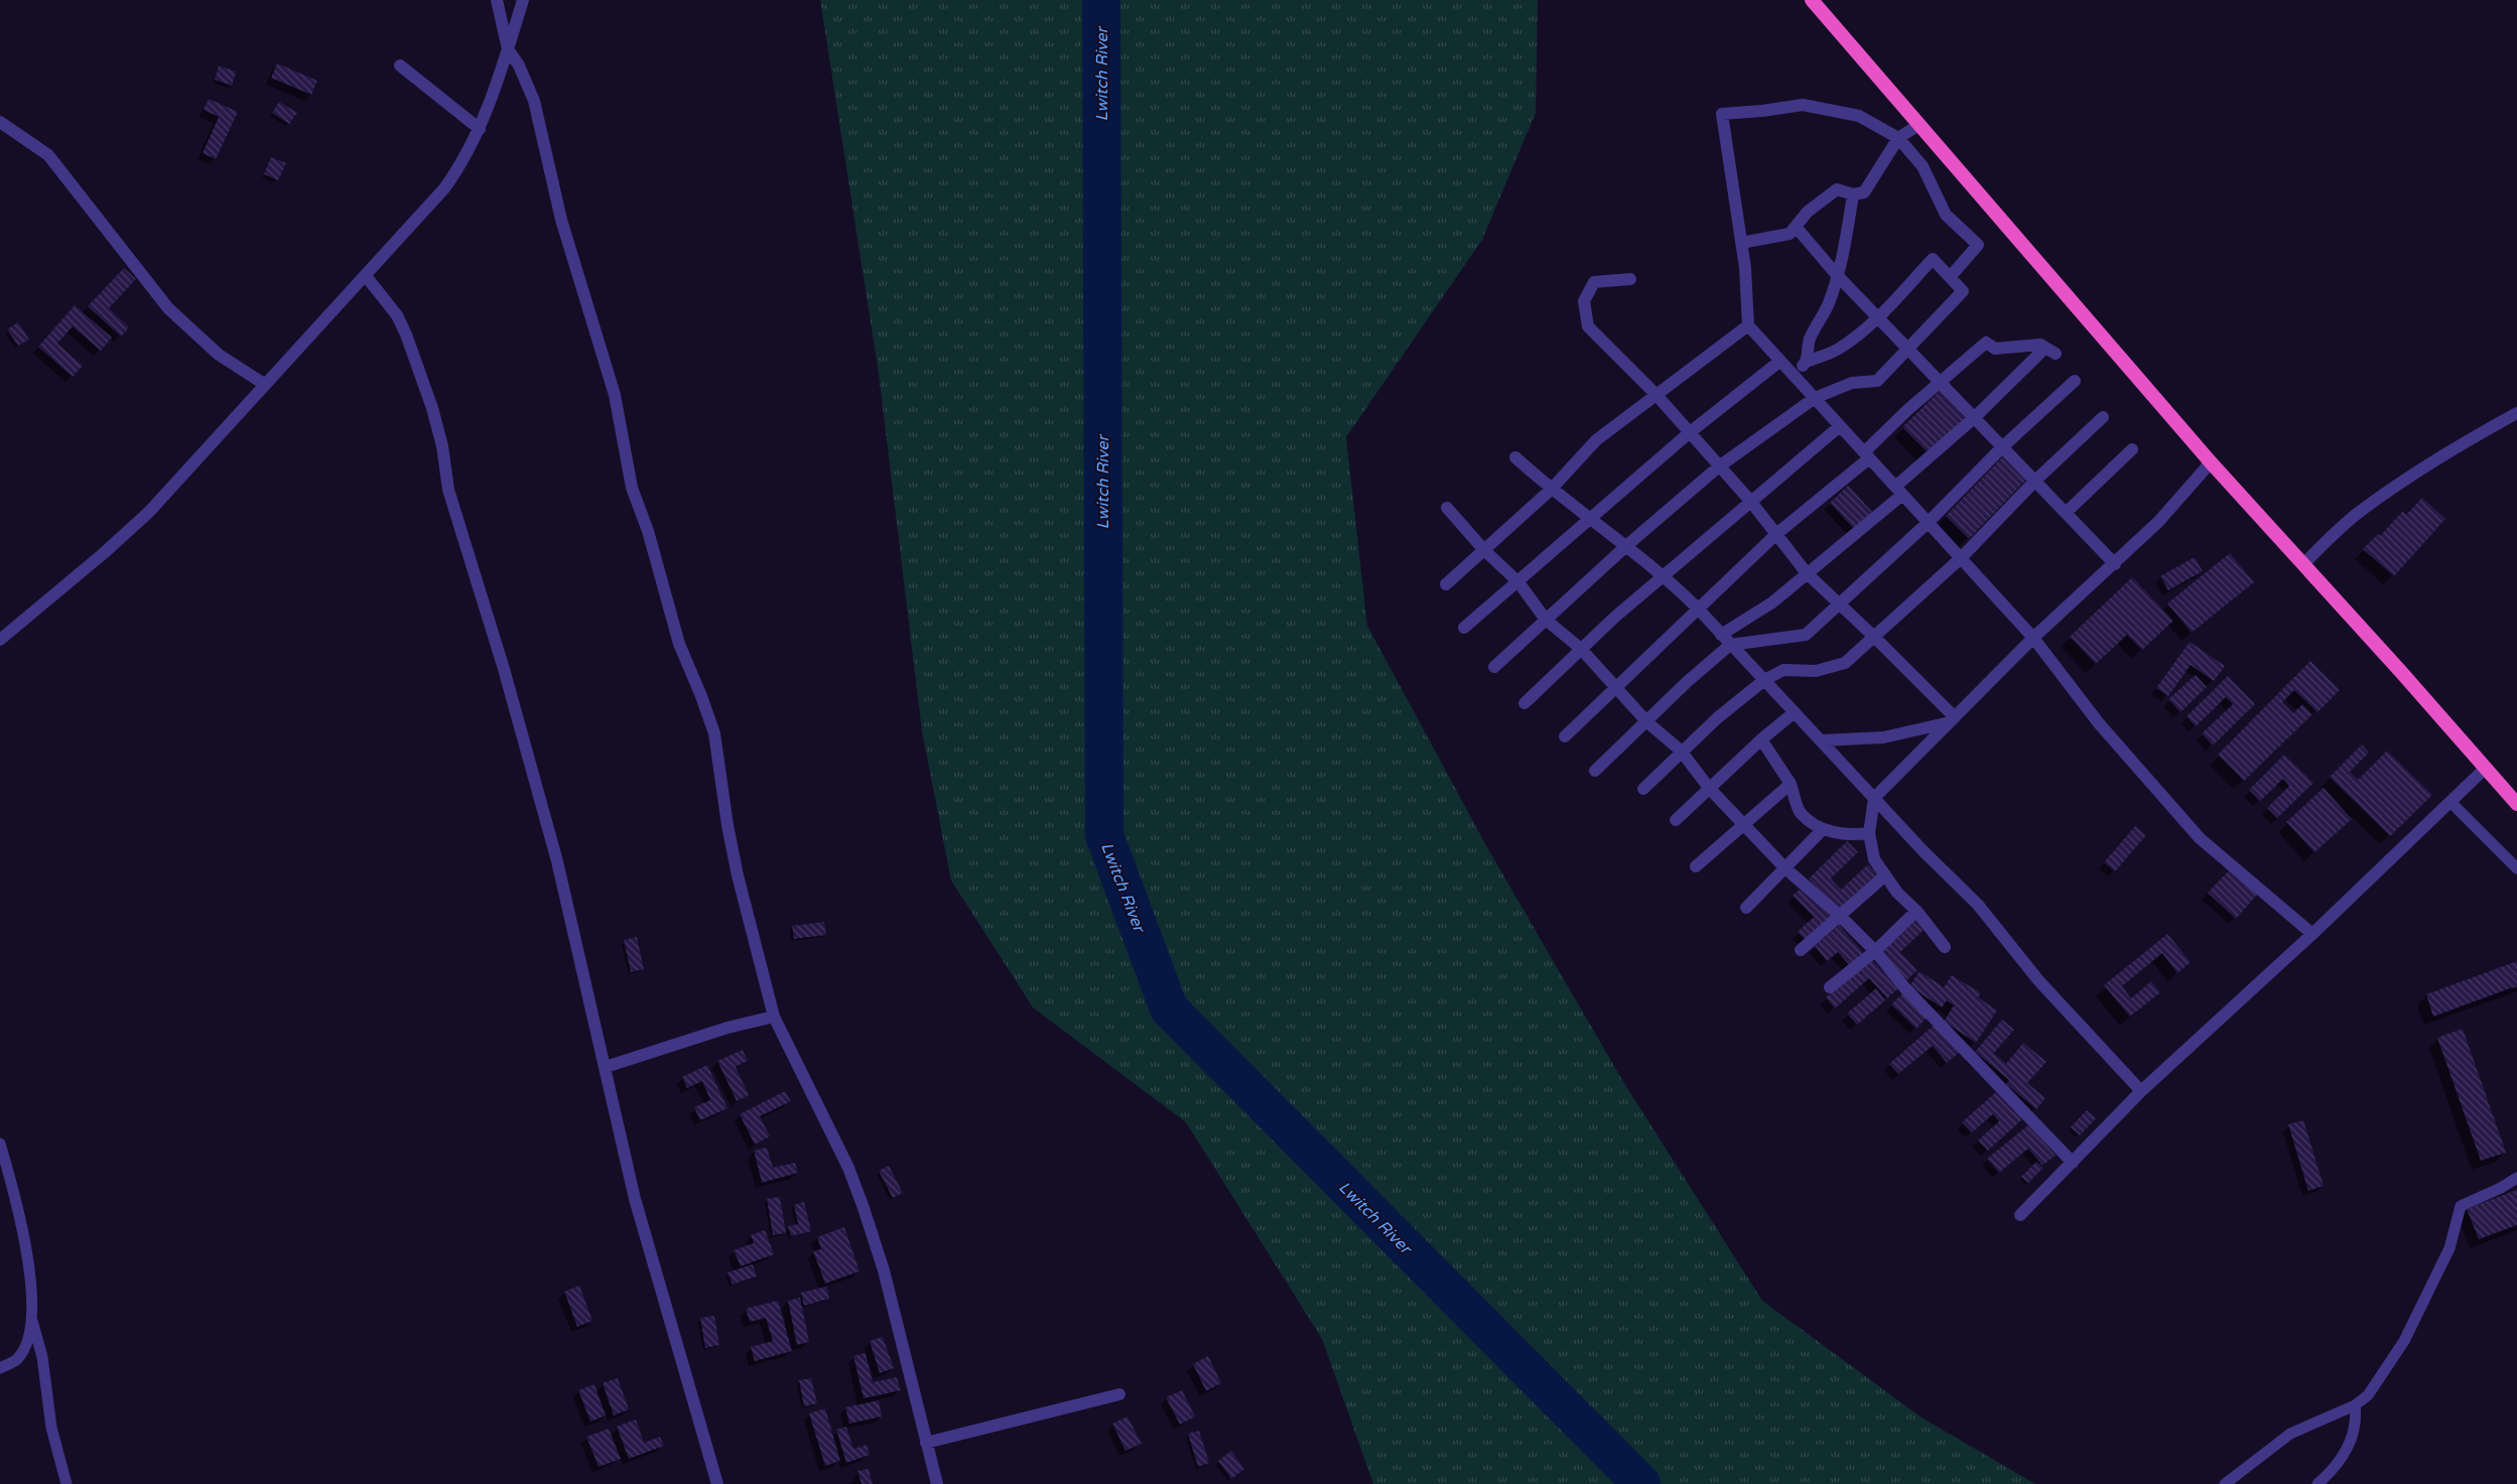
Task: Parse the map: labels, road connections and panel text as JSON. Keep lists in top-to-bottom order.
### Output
{
  "water": ["Lwitch River"]
}
